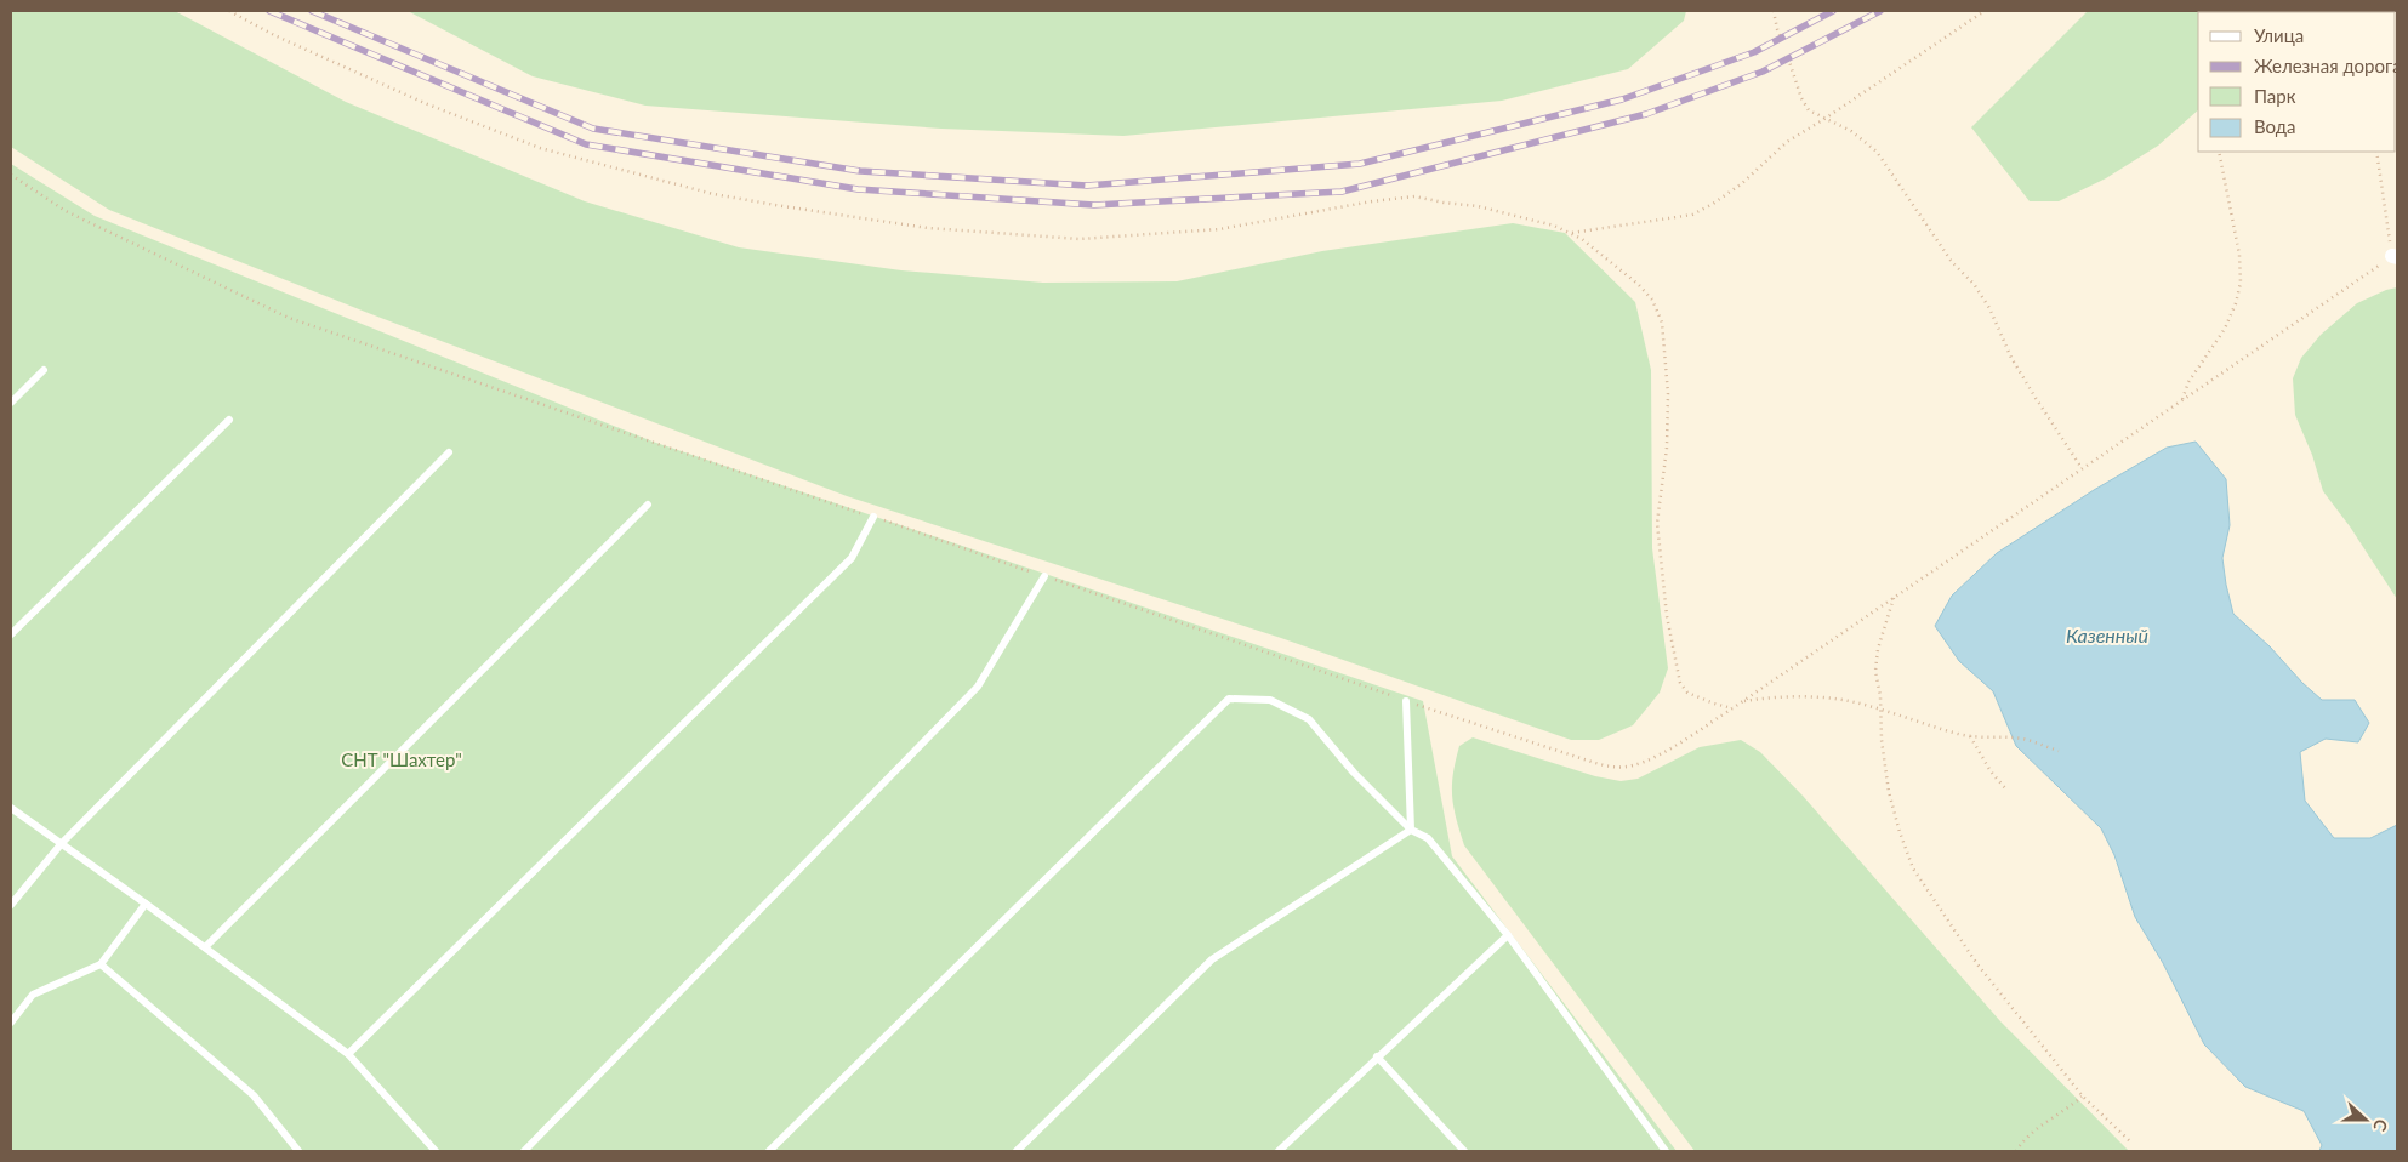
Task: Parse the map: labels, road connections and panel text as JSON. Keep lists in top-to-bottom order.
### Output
{
  "water": ["Казенный"],
  "parks": ["СНТ \"Шахтер\""],
  "legend": [
    "Улица",
    "Железная дорога",
    "Парк",
    "Вода"
  ],
  "north": "right"
}
